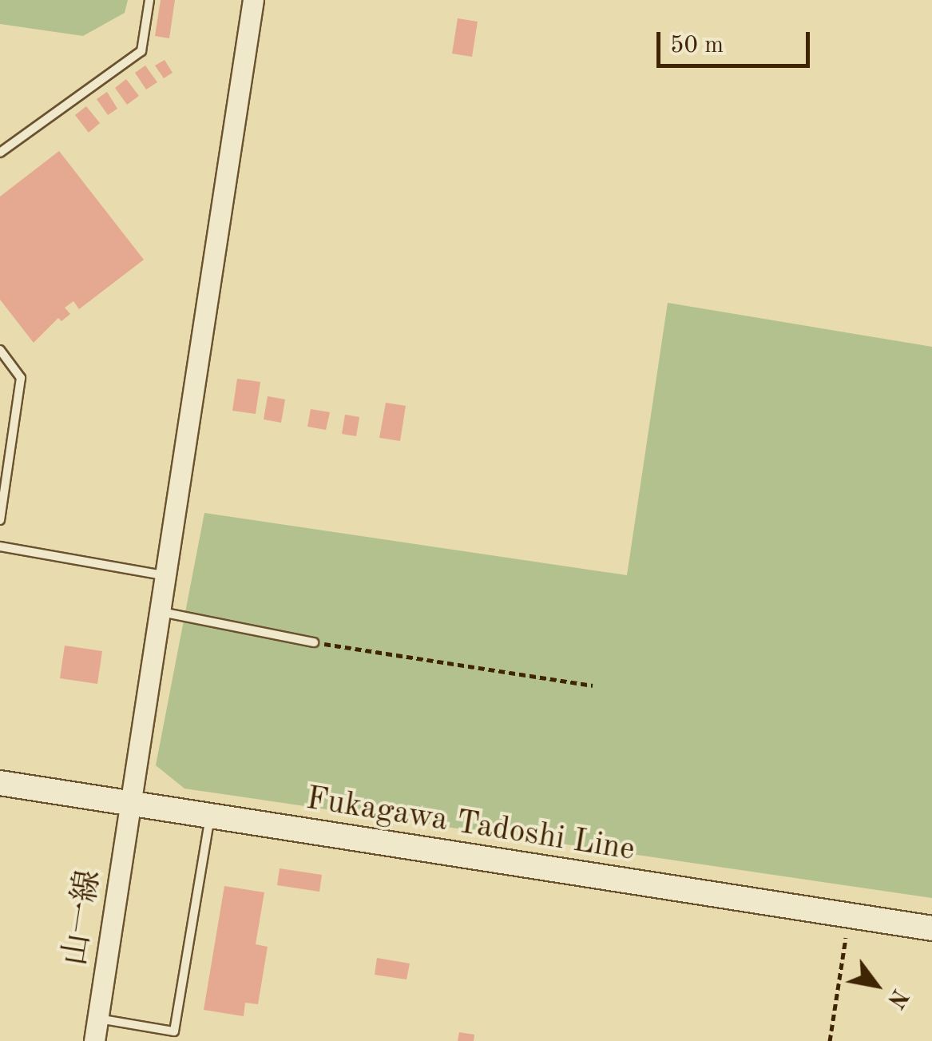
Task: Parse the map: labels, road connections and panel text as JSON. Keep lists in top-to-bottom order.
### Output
{
  "streets": {
    "main road": ["Fukagawa Tadoshi Line"],
    "street": ["山一線"]
  },
  "crossings": [
    ["Fukagawa Tadoshi Line", "山一線"]
  ],
  "scale_bar": "50 m",
  "north": "bottom right"
}
